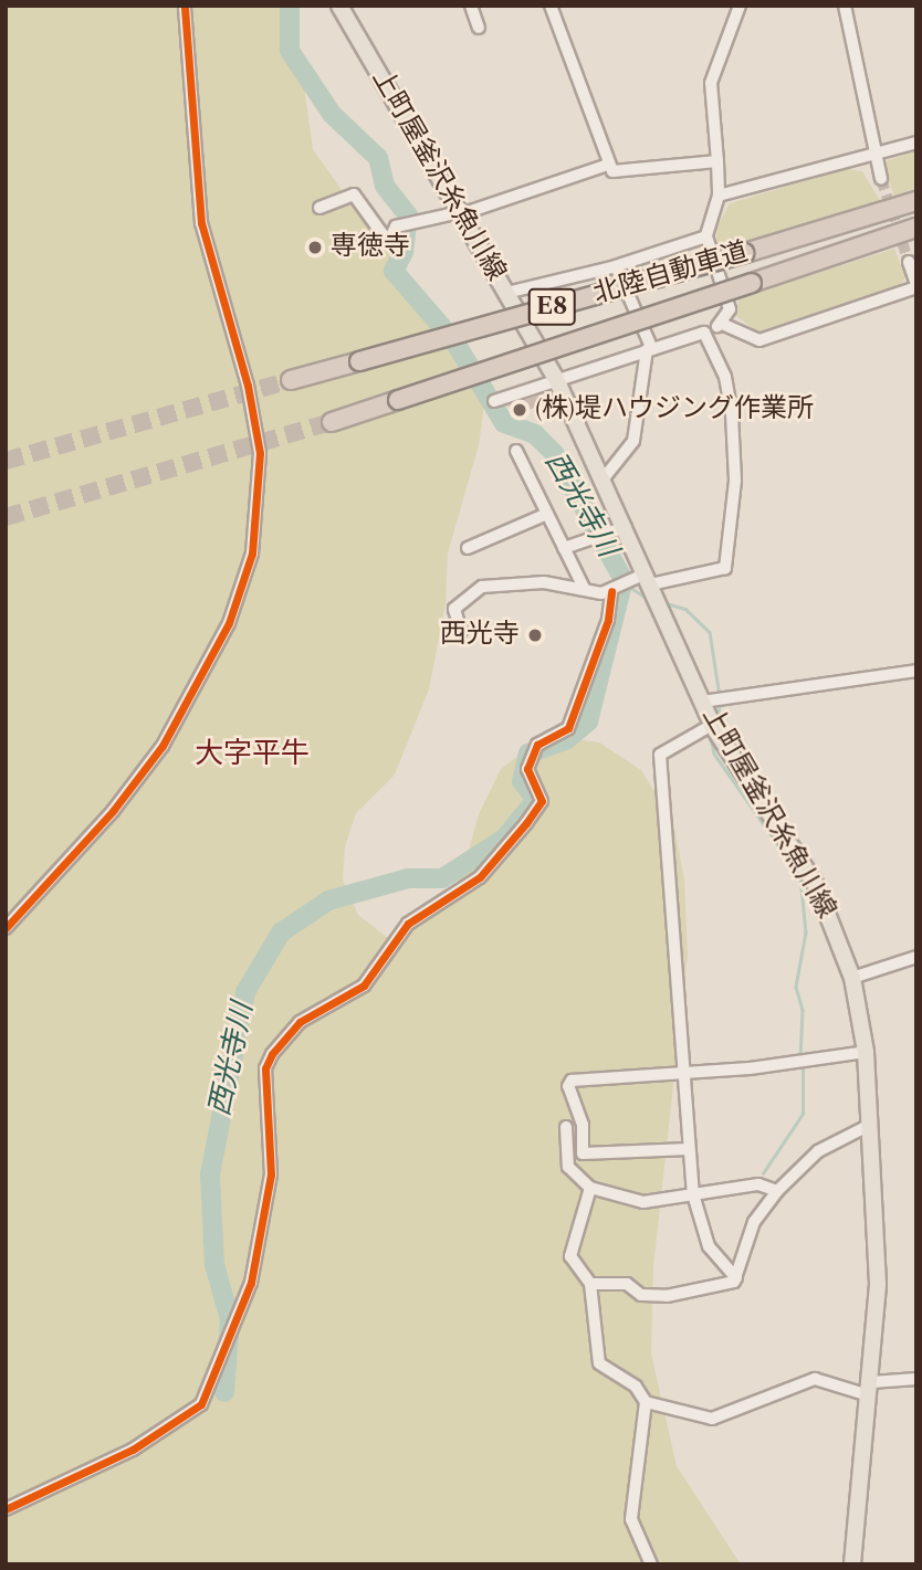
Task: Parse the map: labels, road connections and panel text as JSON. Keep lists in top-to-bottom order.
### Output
{
  "streets": {
    "highway": ["北陸自動車道", "E8"],
    "main road": ["上町屋釜沢糸魚川線"]
  },
  "districts": ["大字平牛"],
  "water": ["西光寺川"],
  "places": ["専徳寺", "(株)堤ハウジング作業所", "西光寺"]
}
